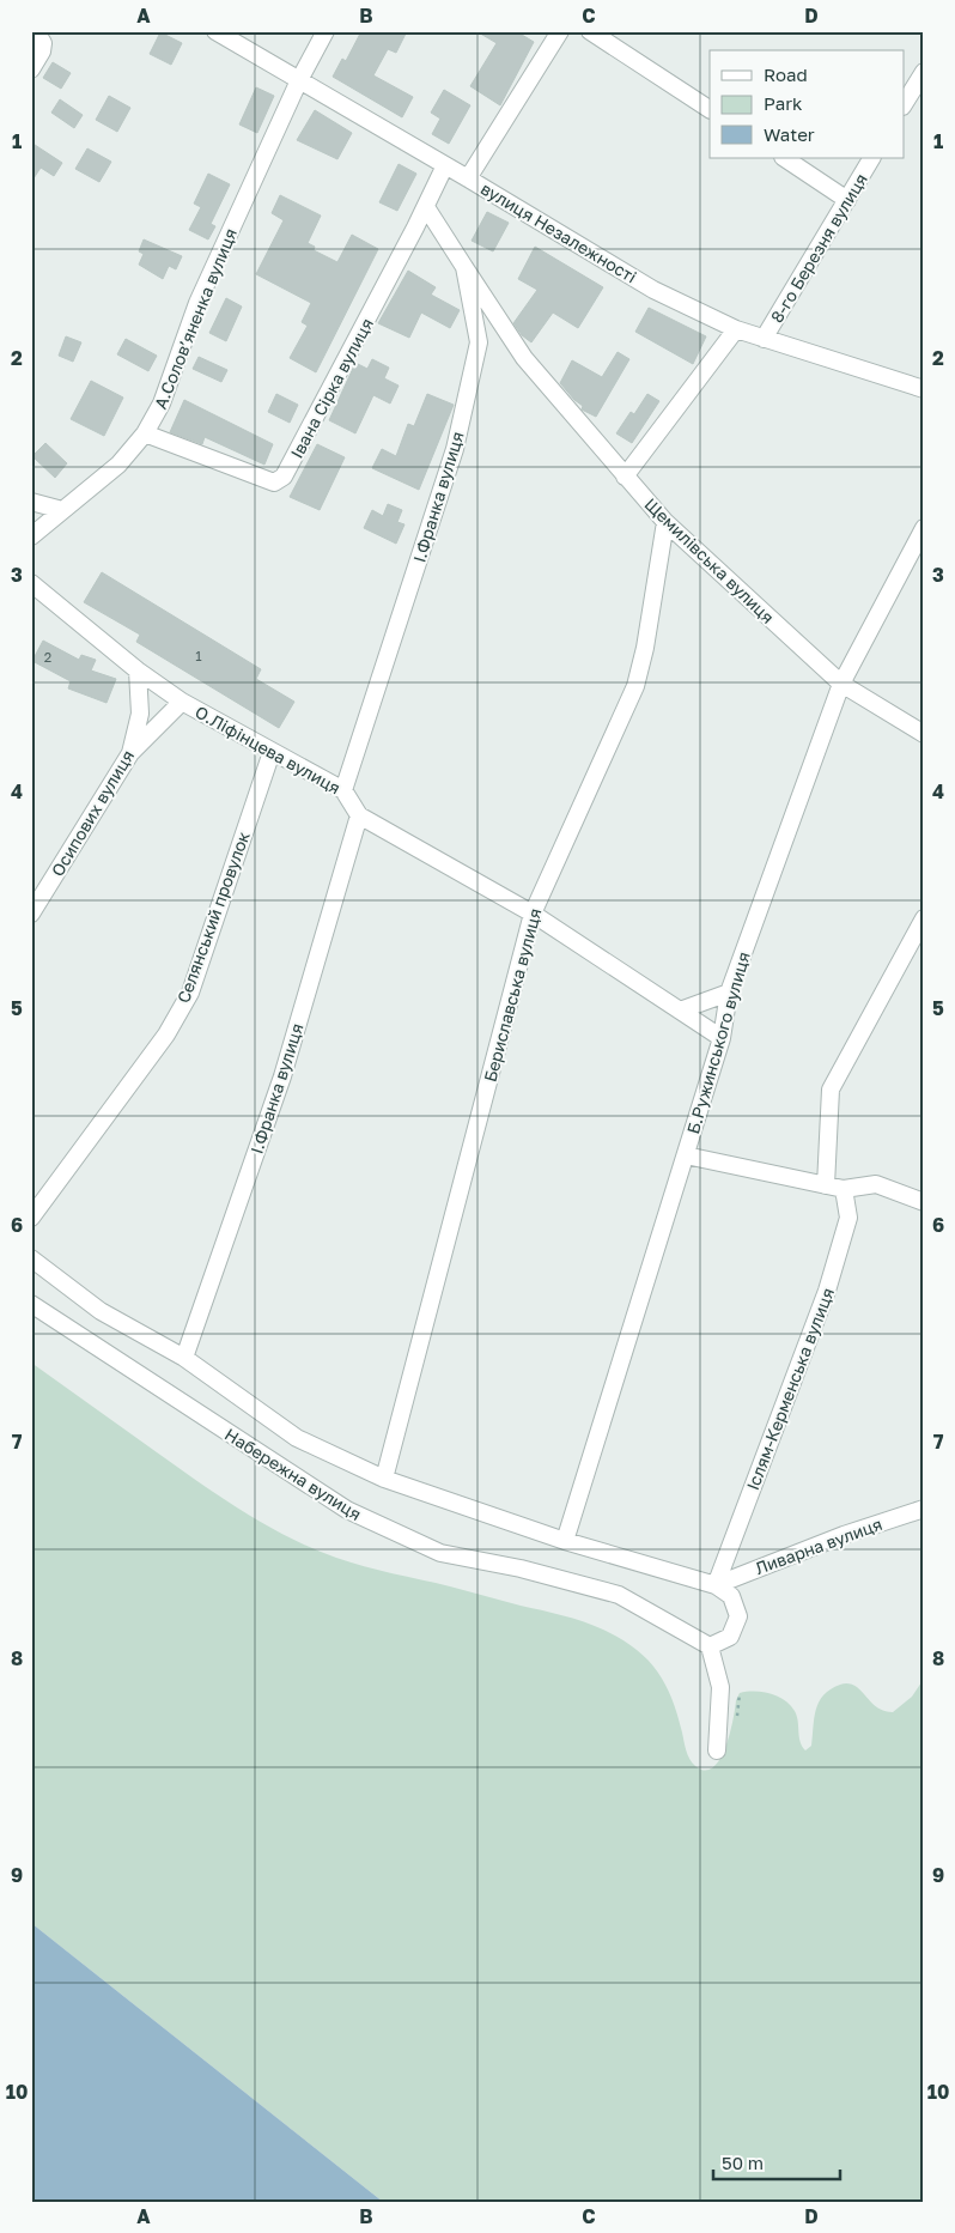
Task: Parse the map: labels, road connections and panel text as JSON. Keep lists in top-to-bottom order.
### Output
{
  "streets": {
    "street": [
      "вулиця Незалежності",
      "8-го Березня вулиця",
      "А.Солов’яненка вулиця",
      "Івана Сірка вулиця",
      "І.Франка вулиця",
      "Щемилівська вулиця",
      "О.Ліфінцева вулиця",
      "Осипових вулиця",
      "Селянський провулок",
      "Бериславська вулиця",
      "Б.Ружинського вулиця",
      "Іслям-Керменська вулиця",
      "Набережна вулиця",
      "Ливарна вулиця"
    ]
  },
  "crossings": [
    ["вулиця Незалежності", "8-го Березня вулиця"],
    ["вулиця Незалежності", "А.Солов’яненка вулиця"],
    ["вулиця Незалежності", "Івана Сірка вулиця"],
    ["А.Солов’яненка вулиця", "Івана Сірка вулиця"],
    ["Івана Сірка вулиця", "І.Франка вулиця"],
    ["І.Франка вулиця", "Щемилівська вулиця"],
    ["І.Франка вулиця", "О.Ліфінцева вулиця"],
    ["Щемилівська вулиця", "Бериславська вулиця"],
    ["Щемилівська вулиця", "Б.Ружинського вулиця"],
    ["О.Ліфінцева вулиця", "Осипових вулиця"],
    ["О.Ліфінцева вулиця", "Селянський провулок"],
    ["О.Ліфінцева вулиця", "Бериславська вулиця"],
    ["О.Ліфінцева вулиця", "Б.Ружинського вулиця"],
    ["Іслям-Керменська вулиця", "Ливарна вулиця"]
  ],
  "house_numbers": ["1", "2"],
  "legend": ["Road", "Park", "Water"],
  "scale_bar": "50 m",
  "grid": {
    "columns": [
      "A",
      "B",
      "C",
      "D"
    ],
    "rows": [
      "1",
      "2",
      "3",
      "4",
      "5",
      "6",
      "7",
      "8",
      "9",
      "10"
    ]
  }
}
